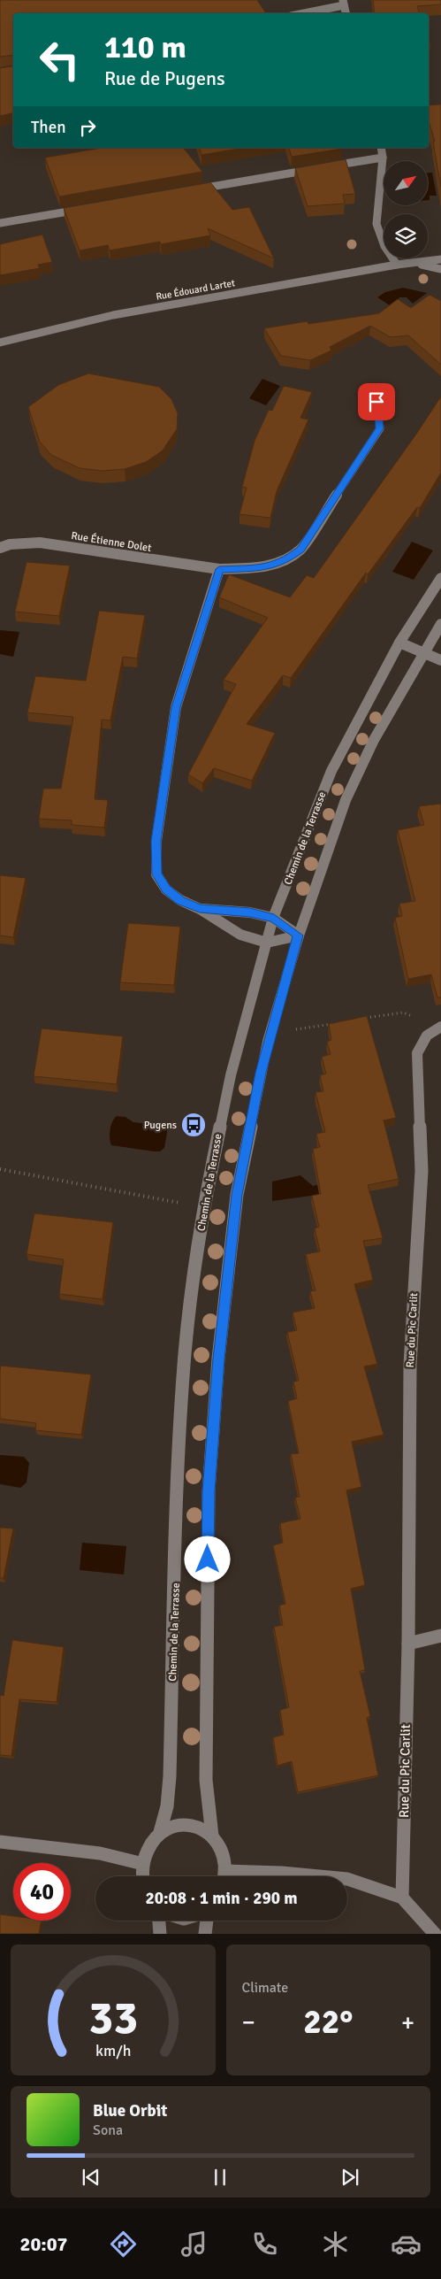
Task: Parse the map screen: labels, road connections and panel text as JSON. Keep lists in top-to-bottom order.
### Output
{
  "streets": {
    "street": [
      "Rue Édouard Lartet",
      "Rue Étienne Dolet",
      "Chemin de la Terrasse",
      "Rue du Pic Carlit"
    ]
  },
  "places": {
    "bus stop": ["Pugens"]
  },
  "north": "top right",
  "page": {
    "turn": ["110 m", "Rue de Pugens"],
    "then": "Then",
    "limit": "40",
    "trip": "20:08 · 1 min · 290 m",
    "tile": "Climate",
    "heat": ["−", "22°", "+"],
    "song": ["Blue Orbit", "Sona"],
    "tabs": "20:07",
    "gauge": ["33", "km/h"]
  }
}
